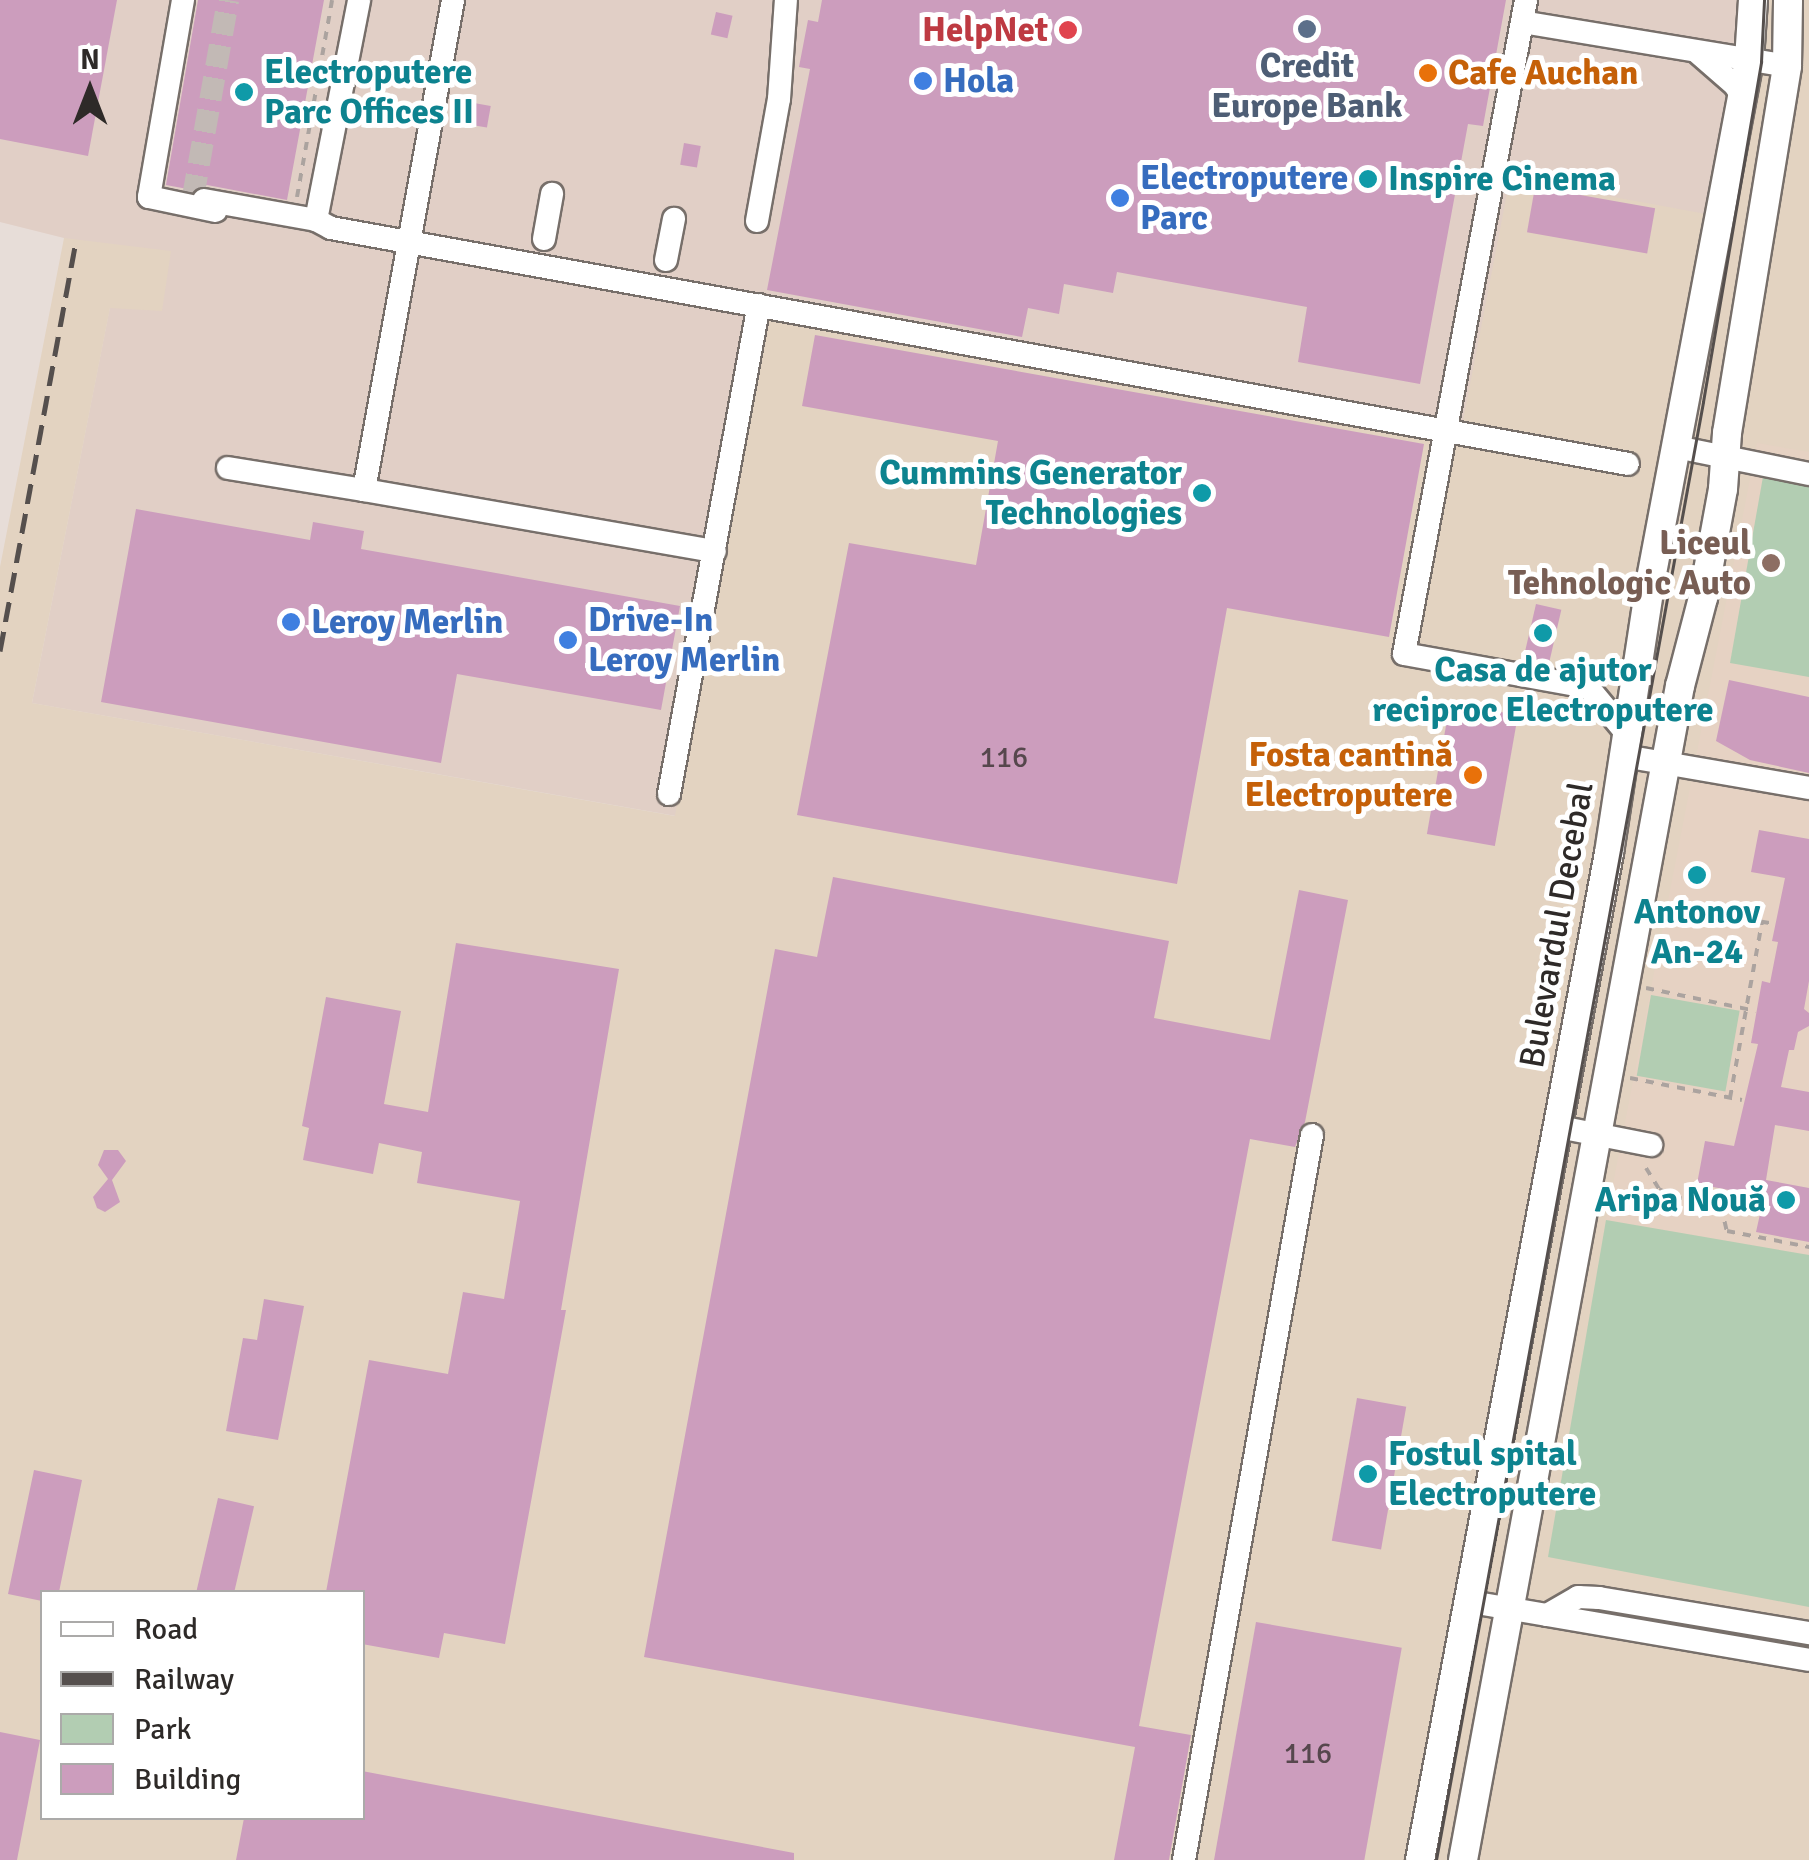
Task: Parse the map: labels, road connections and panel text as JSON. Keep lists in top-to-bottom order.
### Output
{
  "streets": {
    "main road": ["Bulevardul Decebal"]
  },
  "places": [
    "Credit Europe Bank",
    "HelpNet",
    "Cafe Auchan",
    "Hola",
    "Electroputere Parc Offices II",
    "Inspire Cinema",
    "Electroputere Parc",
    "Cummins Generator Technologies",
    "Liceul Tehnologic Auto",
    "Leroy Merlin",
    "Casa de ajutor reciproc Electroputere",
    "Drive-In Leroy Merlin",
    "Fosta cantină Electroputere",
    "Antonov An-24",
    "Aripa Nouă",
    "Fostul spital Electroputere"
  ],
  "house_numbers": ["116", "116"],
  "legend": [
    "Road",
    "Railway",
    "Park",
    "Building"
  ],
  "north": "top"
}
